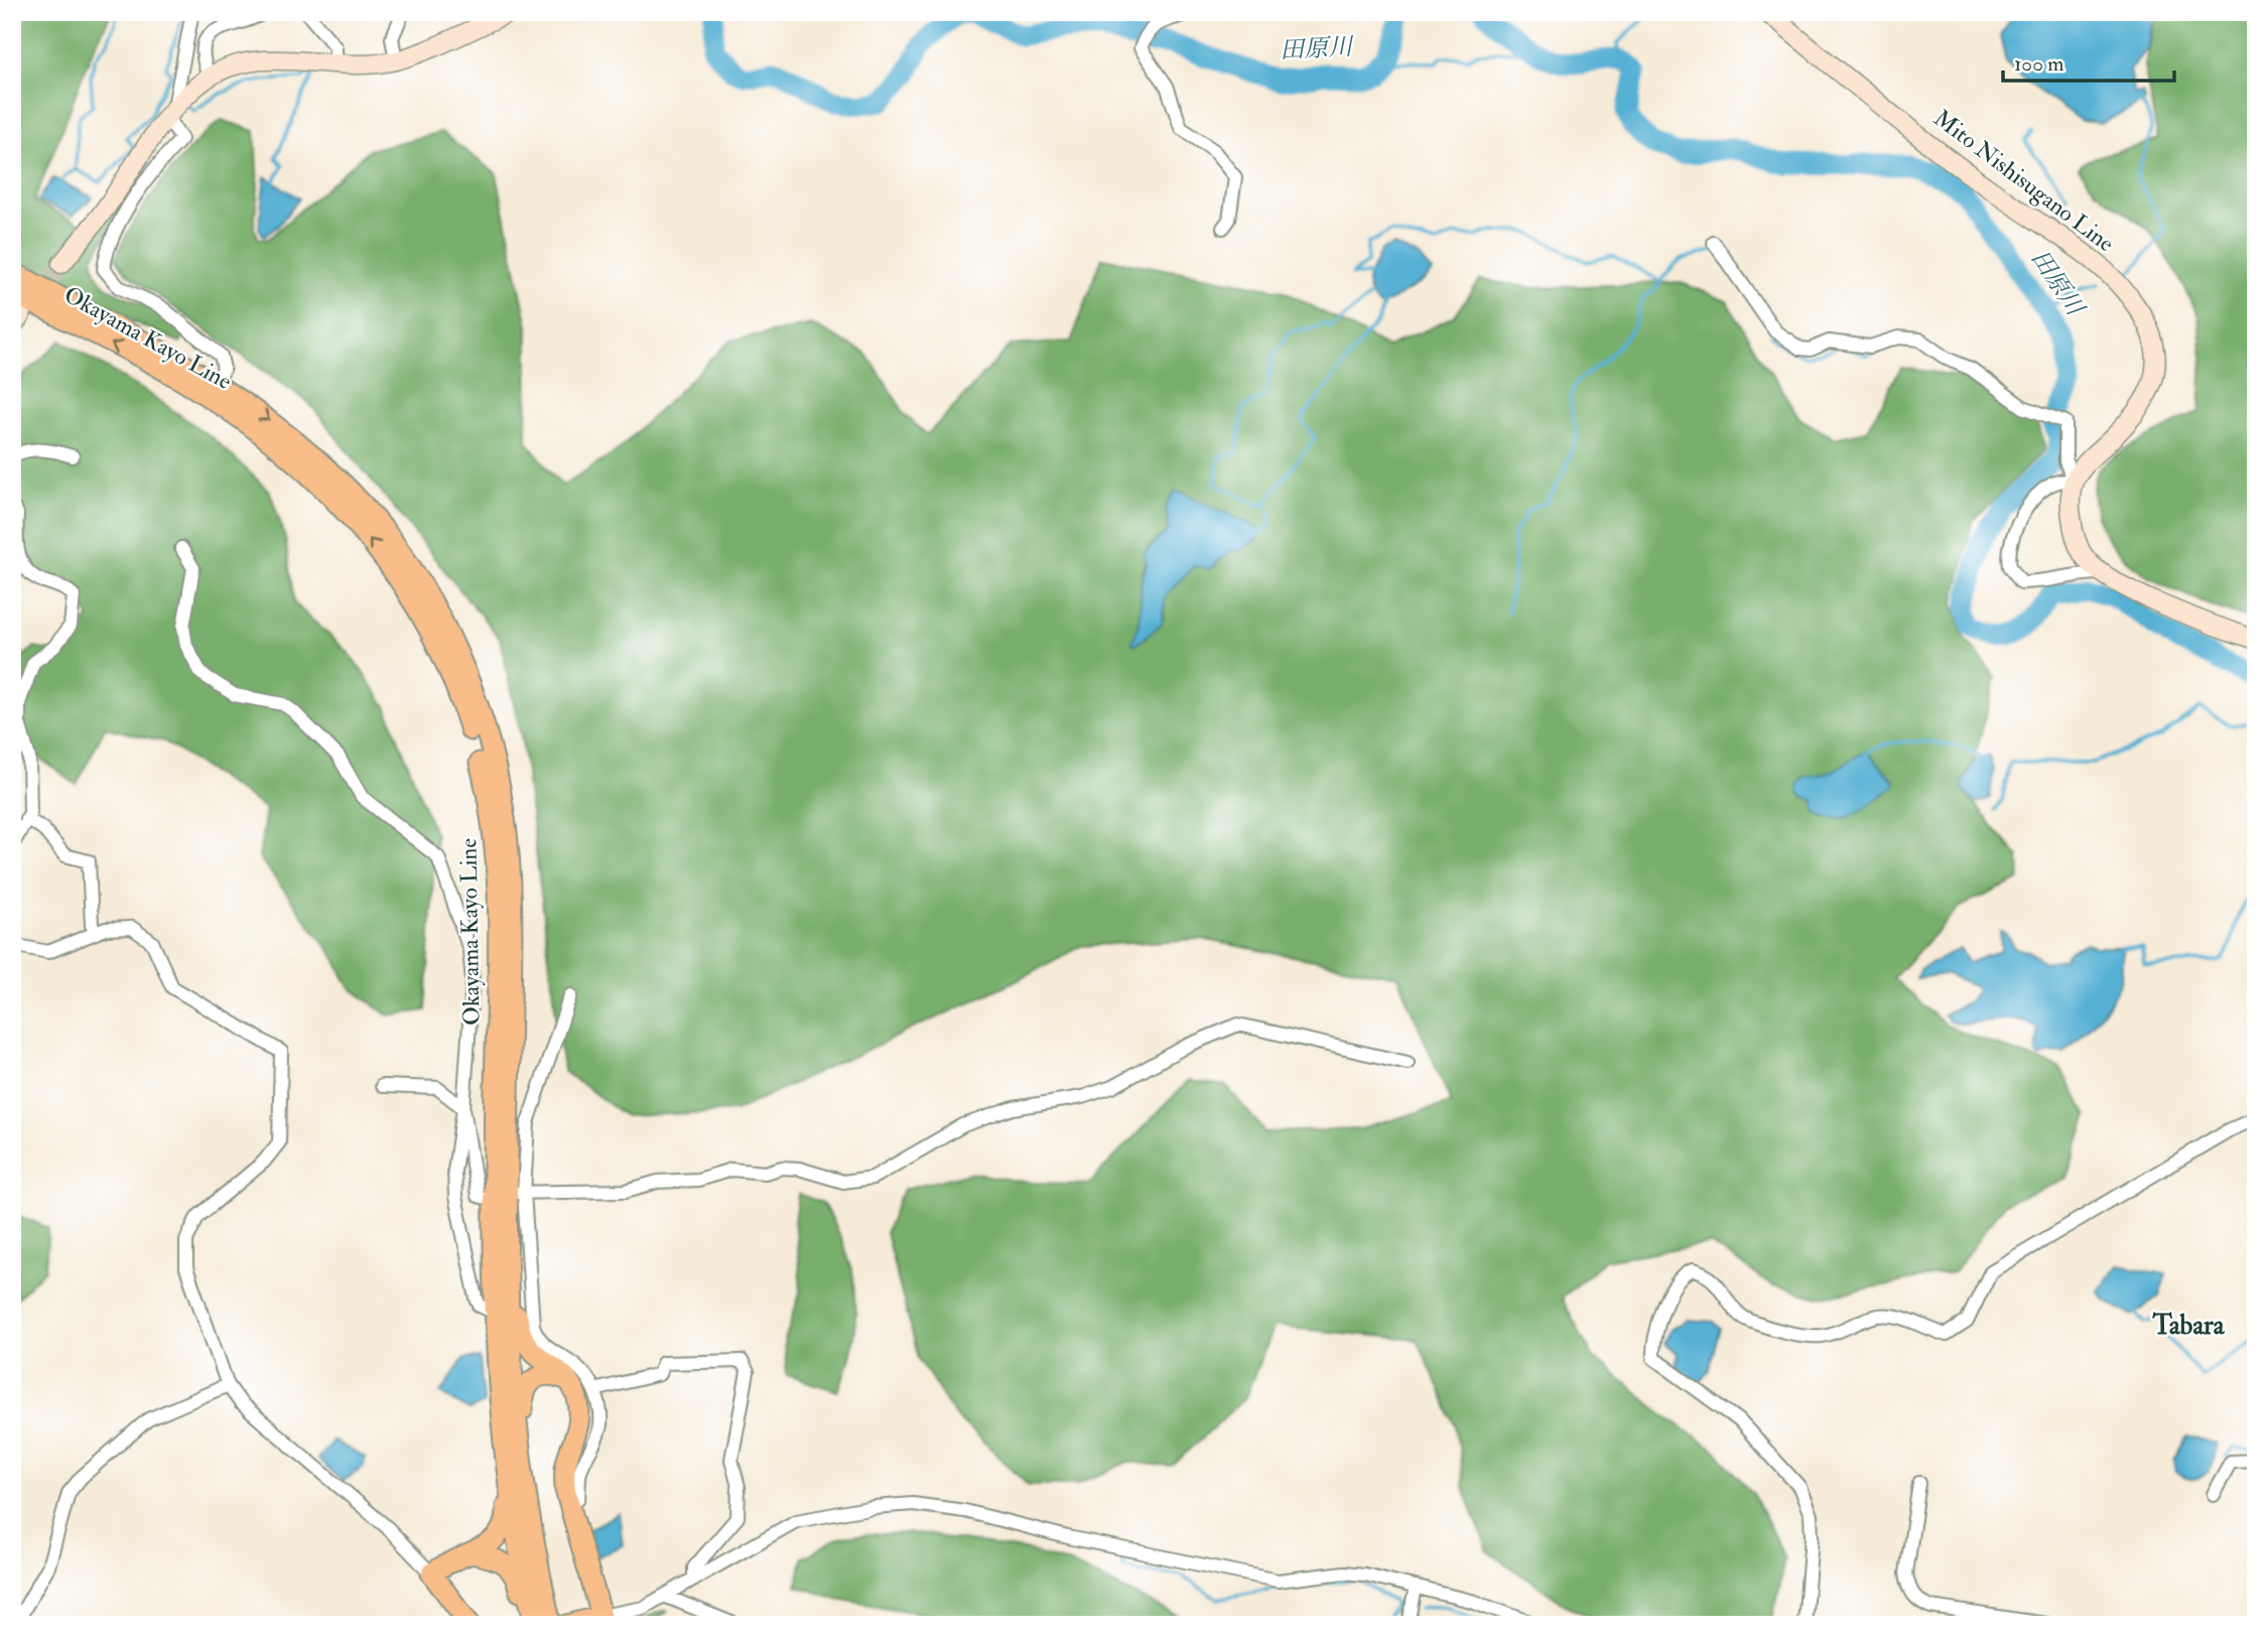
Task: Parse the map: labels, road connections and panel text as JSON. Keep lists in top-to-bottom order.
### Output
{
  "streets": {
    "main road": ["Mito Nishisugano Line", "Okayama Kayo Line"]
  },
  "districts": ["Tabara"],
  "water": ["田原川"],
  "scale_bar": "100 m"
}
